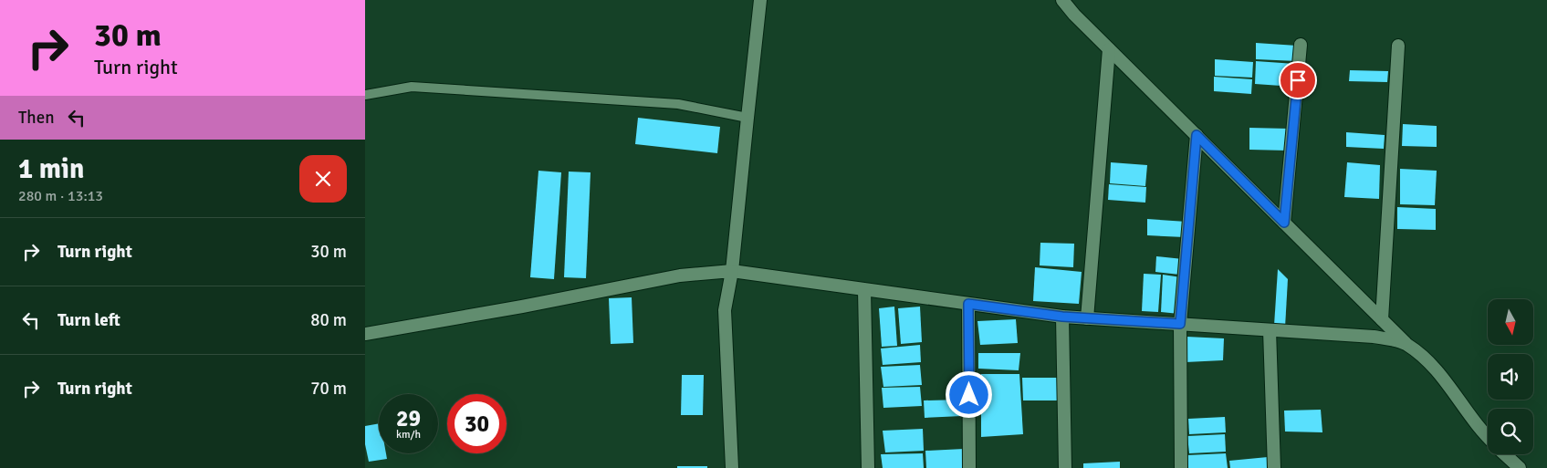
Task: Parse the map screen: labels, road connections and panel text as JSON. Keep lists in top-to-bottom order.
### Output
{
  "north": "bottom",
  "page": {
    "turn": ["30 m", "Turn right"],
    "then": "Then",
    "heading": ["1 min", "280 m · 13:13"],
    "list": [
      {
        "name": "Turn right",
        "value": "30 m"
      },
      {
        "name": "Turn left",
        "value": "80 m"
      },
      {
        "name": "Turn right",
        "value": "70 m"
      }
    ],
    "speed": "29 km/h",
    "limit": "30"
  }
}
